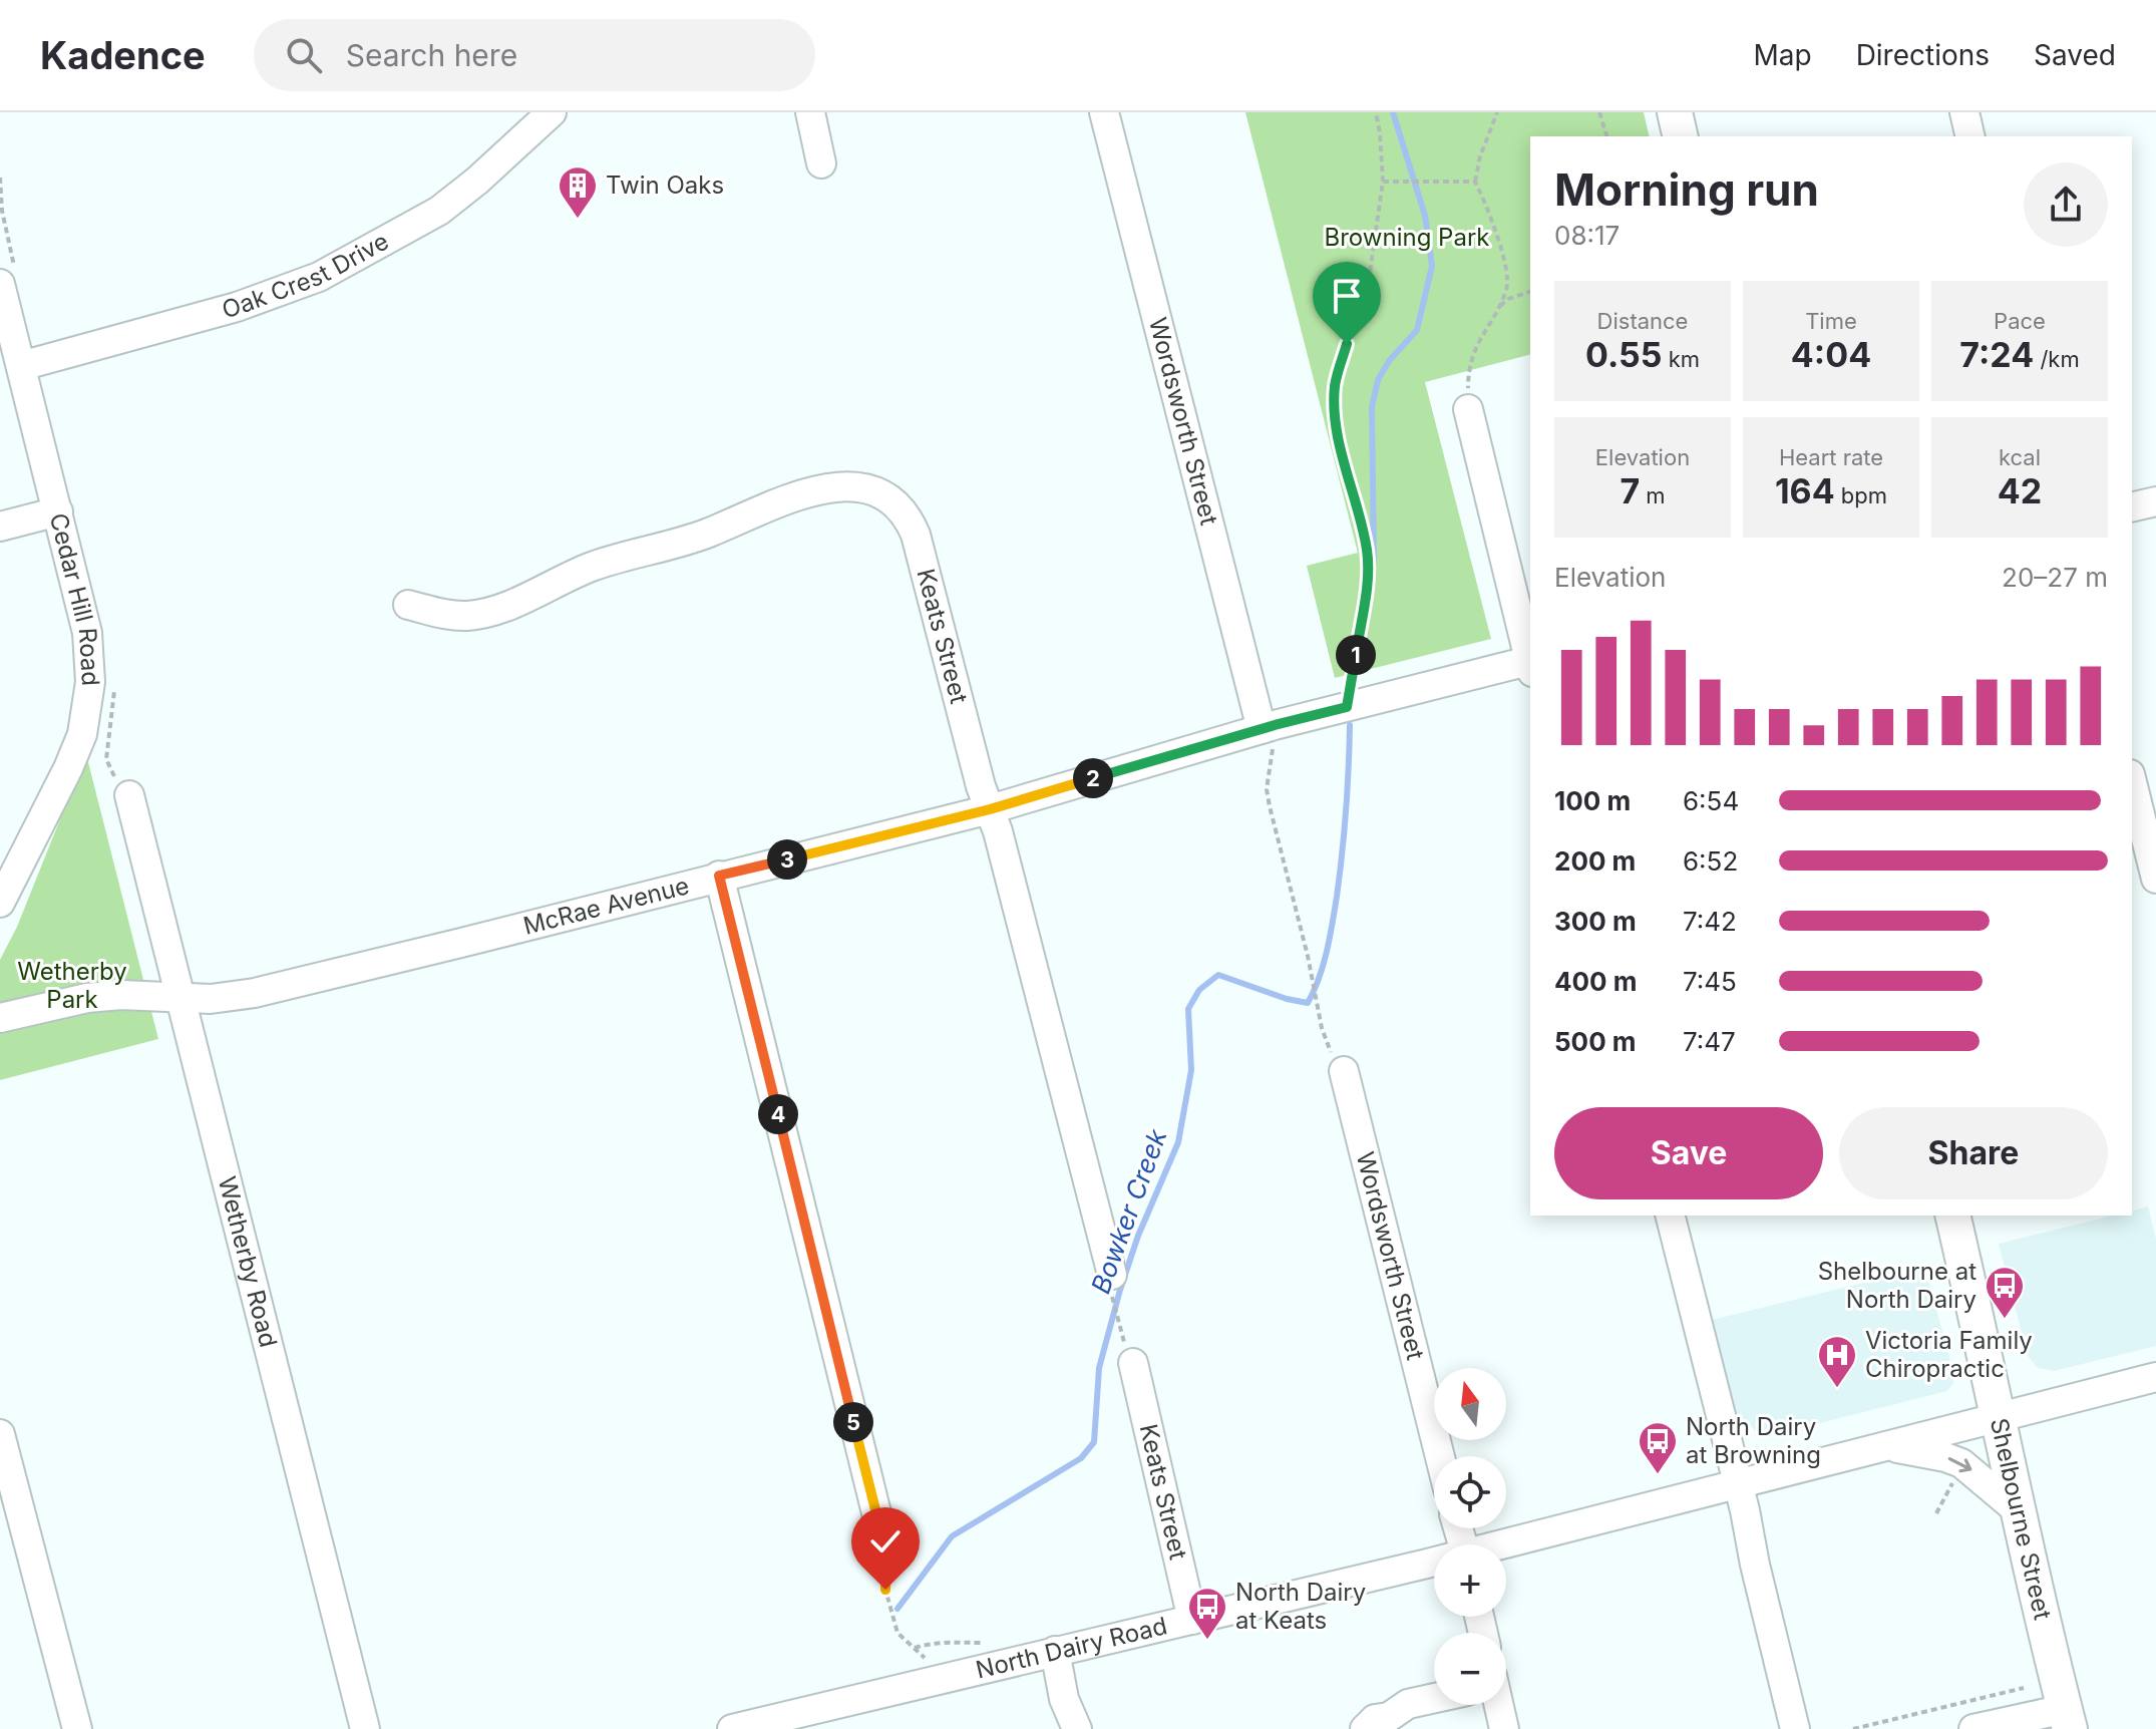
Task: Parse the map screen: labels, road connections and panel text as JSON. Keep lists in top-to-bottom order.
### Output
{
  "streets": {
    "main road": ["Shelbourne Street"],
    "street": [
      "Oak Crest Drive",
      "Wordsworth Street",
      "Cedar Hill Road",
      "Keats Street",
      "McRae Avenue",
      "Wetherby Road",
      "North Dairy Road"
    ]
  },
  "crossings": [
    ["Oak Crest Drive", "Cedar Hill Road"],
    ["Wordsworth Street", "McRae Avenue"],
    ["Keats Street", "McRae Avenue"],
    ["Keats Street", "North Dairy Road"],
    ["McRae Avenue", "Wetherby Road"],
    ["Shelbourne Street", "North Dairy Road"]
  ],
  "water": ["Bowker Creek"],
  "parks": ["Browning Park", "Wetherby Park"],
  "places": {
    "building": ["Twin Oaks"],
    "bus stop": ["Shelbourne at North Dairy", "North Dairy at Browning", "North Dairy at Keats"],
    "hospital": ["Victoria Family Chiropractic"]
  },
  "north": "top",
  "page": {
    "header": "Kadence",
    "search": "Search here",
    "nav": ["Map", "Directions", "Saved"],
    "heading": ["Morning run", "08:17"],
    "stats": [
      ["Distance", "0.55 km"],
      ["Time", "4:04"],
      ["Pace", "7:24 /km"],
      ["Elevation", "7 m"],
      ["Heart rate", "164 bpm"],
      ["kcal", "42"]
    ],
    "chart": ["Elevation", "20–27 m"],
    "pins": [
      "1",
      "2",
      "3",
      "4",
      "5"
    ],
    "list": [
      {
        "name": "100 m",
        "note": "6:54"
      },
      {
        "name": "200 m",
        "note": "6:52"
      },
      {
        "name": "300 m",
        "note": "7:42"
      },
      {
        "name": "400 m",
        "note": "7:45"
      },
      {
        "name": "500 m",
        "note": "7:47"
      }
    ],
    "buttons": ["Save", "Share"],
    "map_buttons": ["+", "−"]
  }
}
